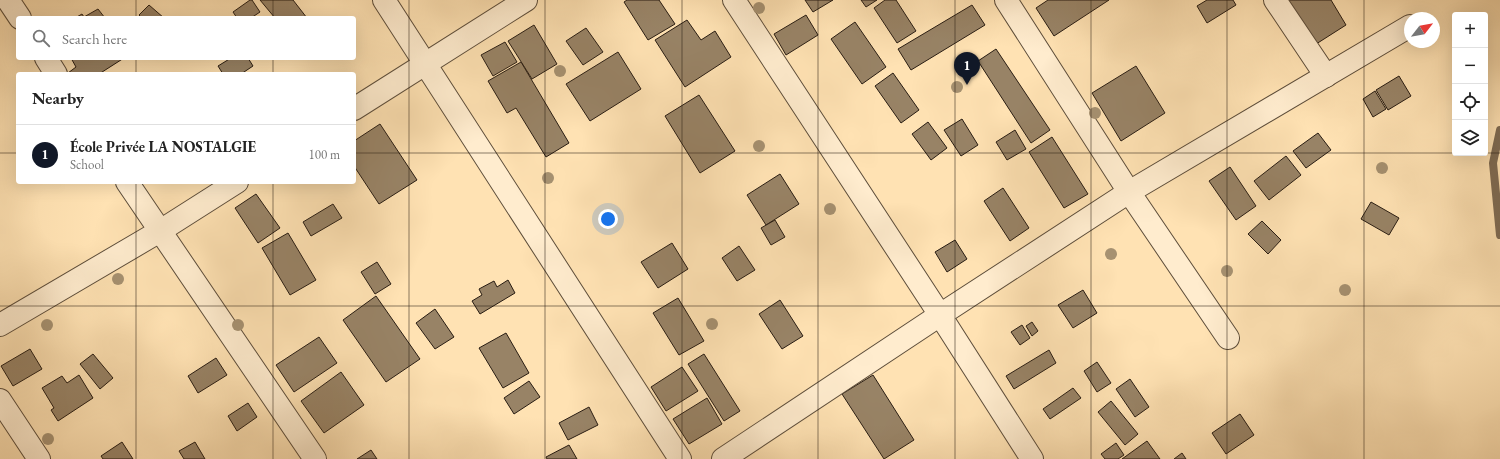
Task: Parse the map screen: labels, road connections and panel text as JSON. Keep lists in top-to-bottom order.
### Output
{
  "north": "top right",
  "page": {
    "map_buttons": ["+", "−"],
    "search": "Search here",
    "pins": "1",
    "heading": "Nearby",
    "list": [
      {
        "mark": "1",
        "name": "École Privée LA NOSTALGIE",
        "note": "School",
        "value": "100 m"
      }
    ]
  }
}
